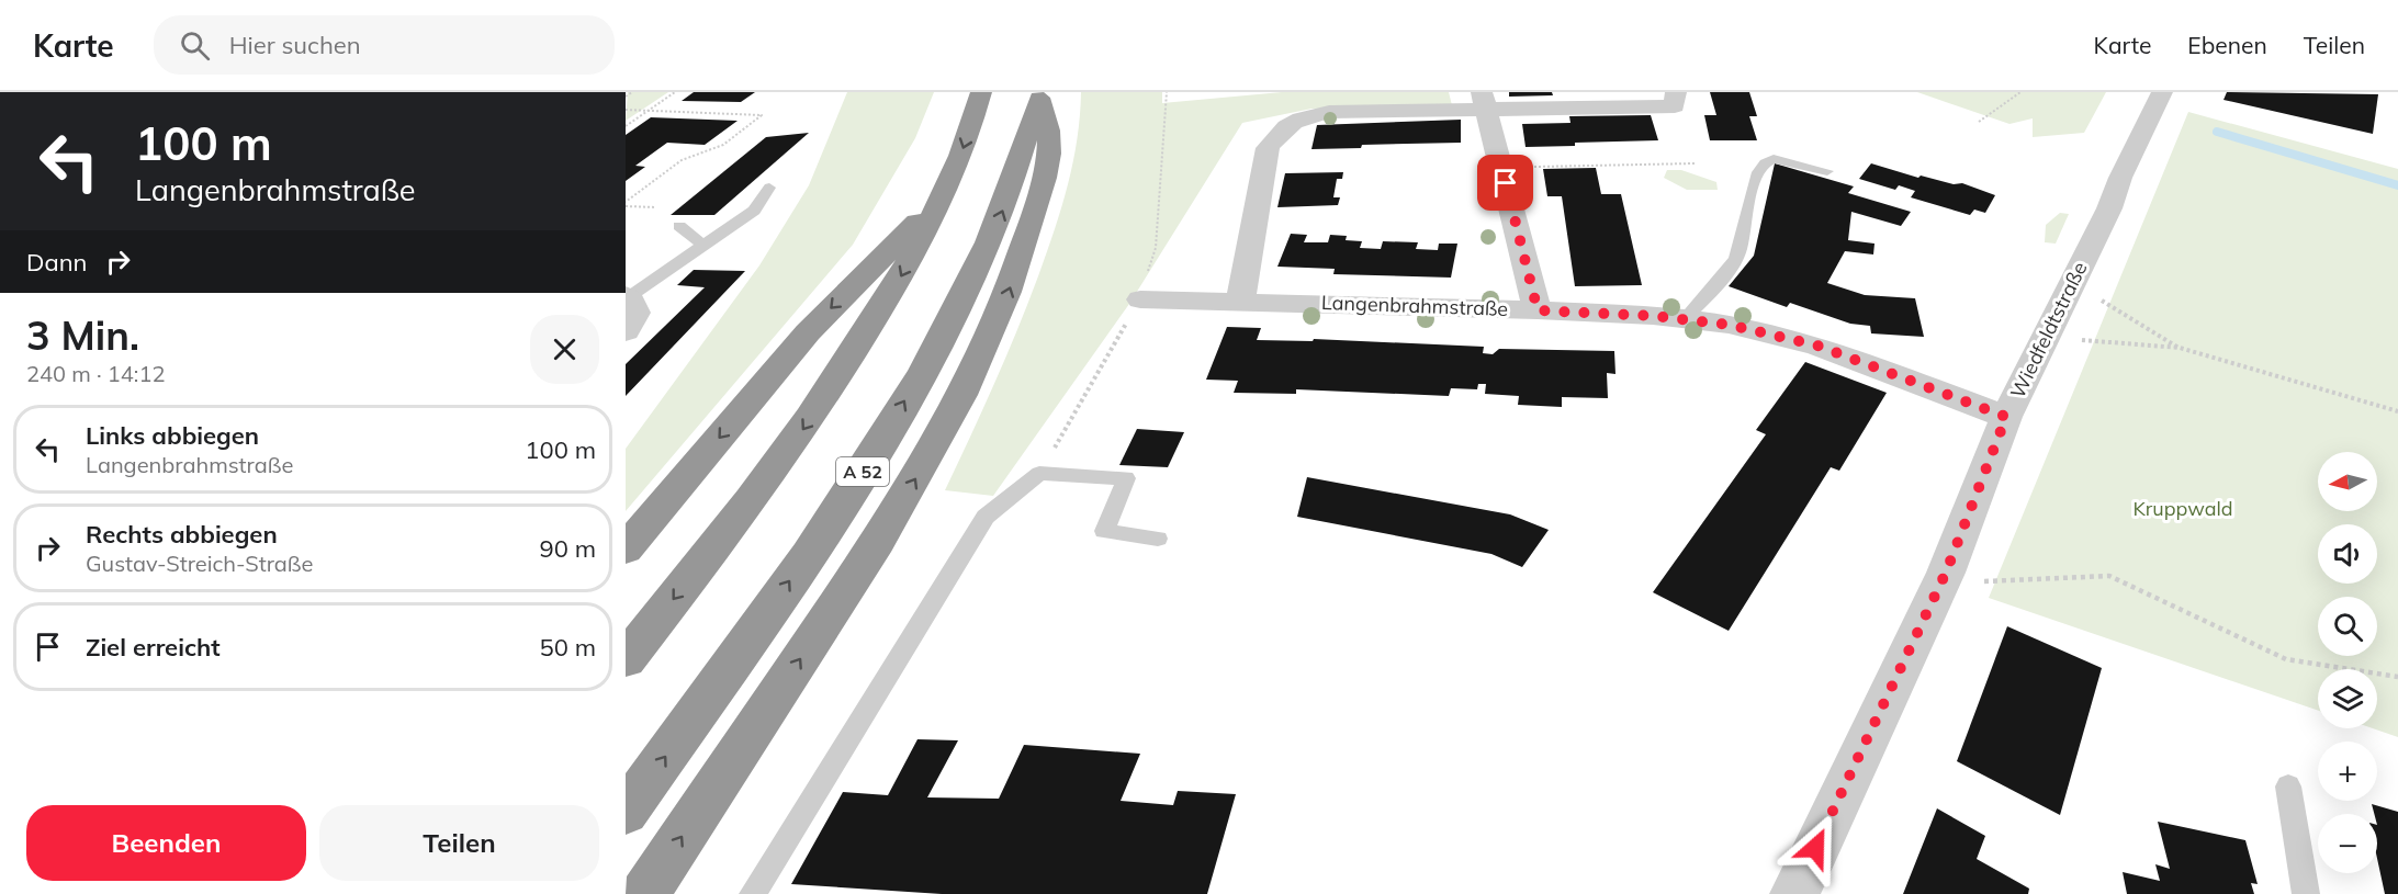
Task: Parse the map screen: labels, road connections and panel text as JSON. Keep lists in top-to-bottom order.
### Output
{
  "streets": {
    "highway": ["A 52"],
    "street": ["Langenbrahmstraße", "Wiedfeldtstraße"]
  },
  "crossings": [
    ["Langenbrahmstraße", "Wiedfeldtstraße"]
  ],
  "parks": ["Kruppwald"],
  "north": "left",
  "page": {
    "header": "Karte",
    "search": "Hier suchen",
    "nav": ["Karte", "Ebenen", "Teilen"],
    "turn": ["100 m", "Langenbrahmstraße"],
    "then": "Dann",
    "heading": ["3 Min.", "240 m · 14:12"],
    "list": [
      {
        "name": "Links abbiegen",
        "note": "Langenbrahmstraße",
        "value": "100 m"
      },
      {
        "name": "Rechts abbiegen",
        "note": "Gustav-Streich-Straße",
        "value": "90 m"
      },
      {
        "name": "Ziel erreicht",
        "value": "50 m"
      }
    ],
    "map_buttons": ["+", "−"],
    "buttons": ["Beenden", "Teilen"]
  }
}
